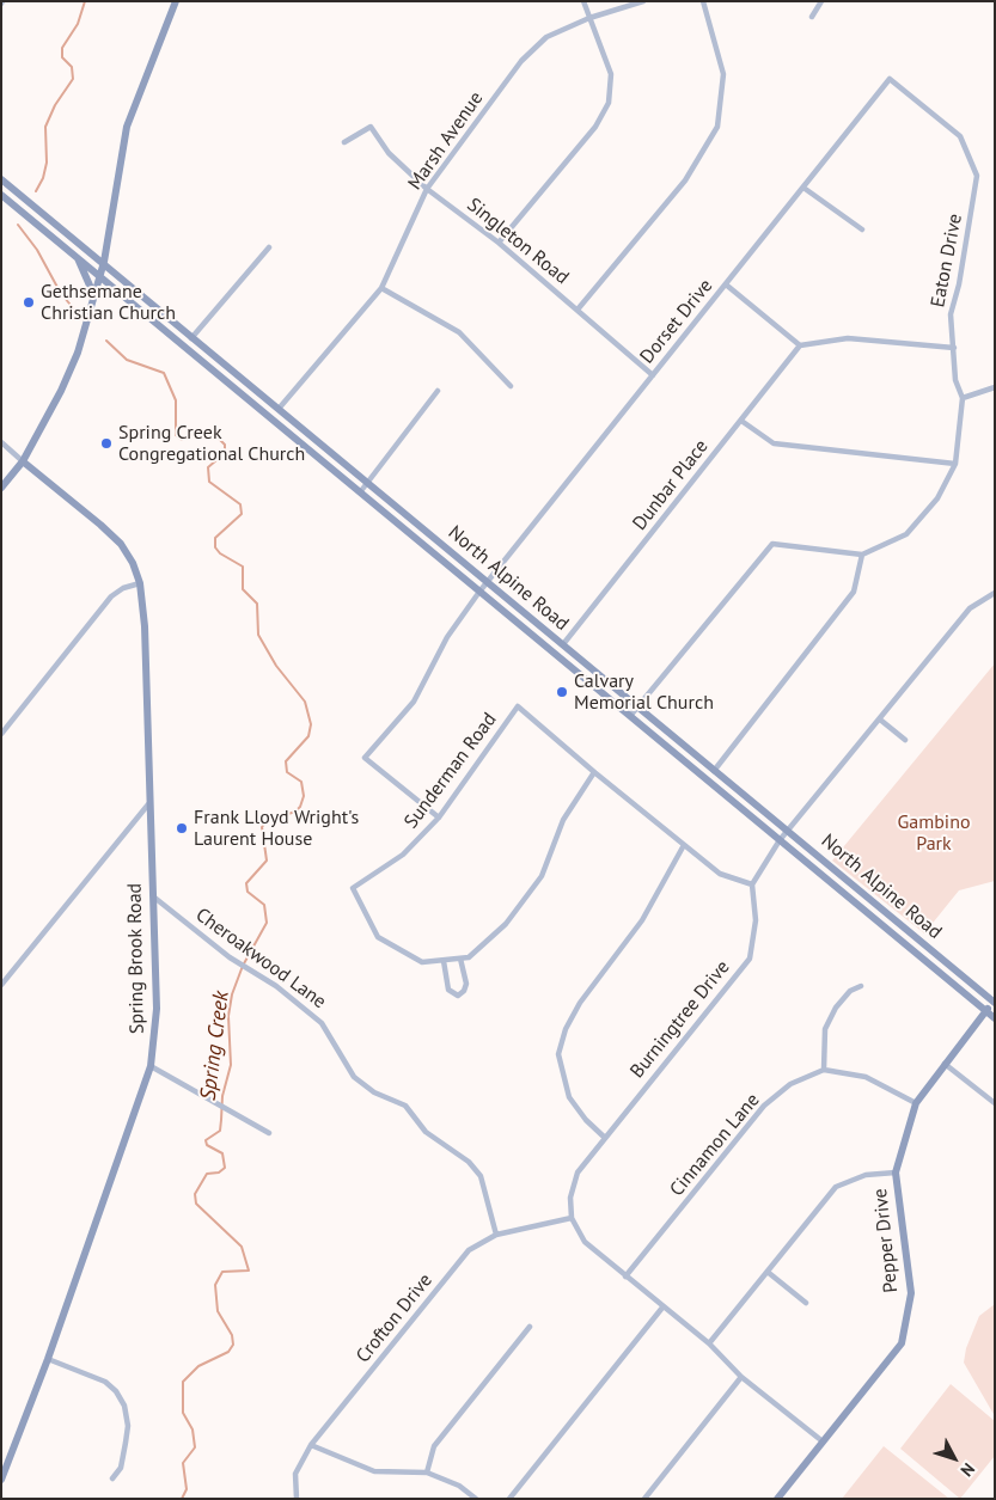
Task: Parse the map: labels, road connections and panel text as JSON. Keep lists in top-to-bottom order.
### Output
{
  "streets": {
    "main road": ["North Alpine Road", "Spring Brook Road", "Pepper Drive"],
    "street": [
      "Marsh Avenue",
      "Singleton Road",
      "Eaton Drive",
      "Dorset Drive",
      "Dunbar Place",
      "Sunderman Road",
      "Cheroakwood Lane",
      "Burningtree Drive",
      "Cinnamon Lane",
      "Crofton Drive"
    ]
  },
  "crossings": [
    ["Marsh Avenue", "Singleton Road"],
    ["Marsh Avenue", "North Alpine Road"],
    ["Singleton Road", "Dorset Drive"],
    ["Eaton Drive", "Dorset Drive"],
    ["Dorset Drive", "North Alpine Road"],
    ["Dorset Drive", "Sunderman Road"],
    ["Dunbar Place", "North Alpine Road"],
    ["North Alpine Road", "Pepper Drive"],
    ["Spring Brook Road", "Cheroakwood Lane"],
    ["Cheroakwood Lane", "Crofton Drive"],
    ["Burningtree Drive", "Crofton Drive"]
  ],
  "water": ["Spring Creek"],
  "parks": ["Gambino Park"],
  "places": [
    "Gethsemane Christian Church",
    "Spring Creek Congregational Church",
    "Calvary Memorial Church",
    "Frank Lloyd Wright's Laurent House"
  ],
  "north": "bottom right"
}
